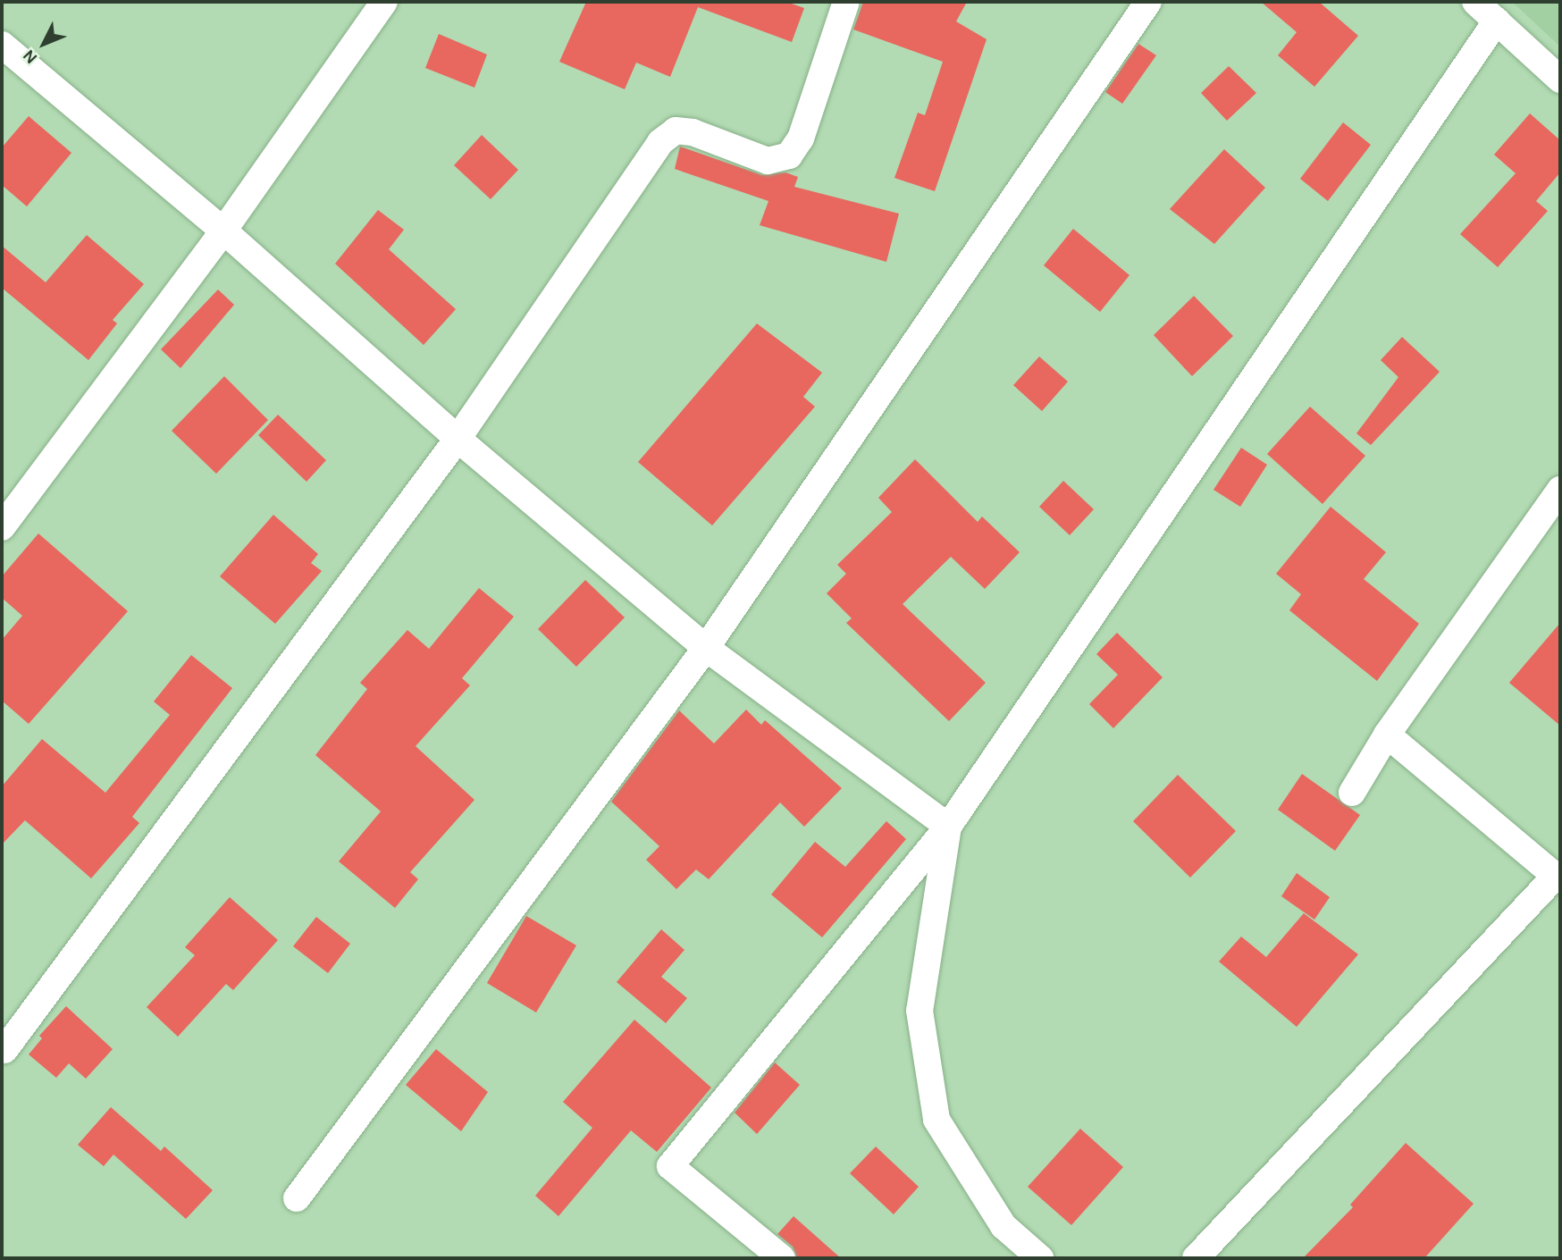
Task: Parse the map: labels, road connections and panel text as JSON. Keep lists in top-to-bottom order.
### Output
{
  "north": "bottom left"
}
